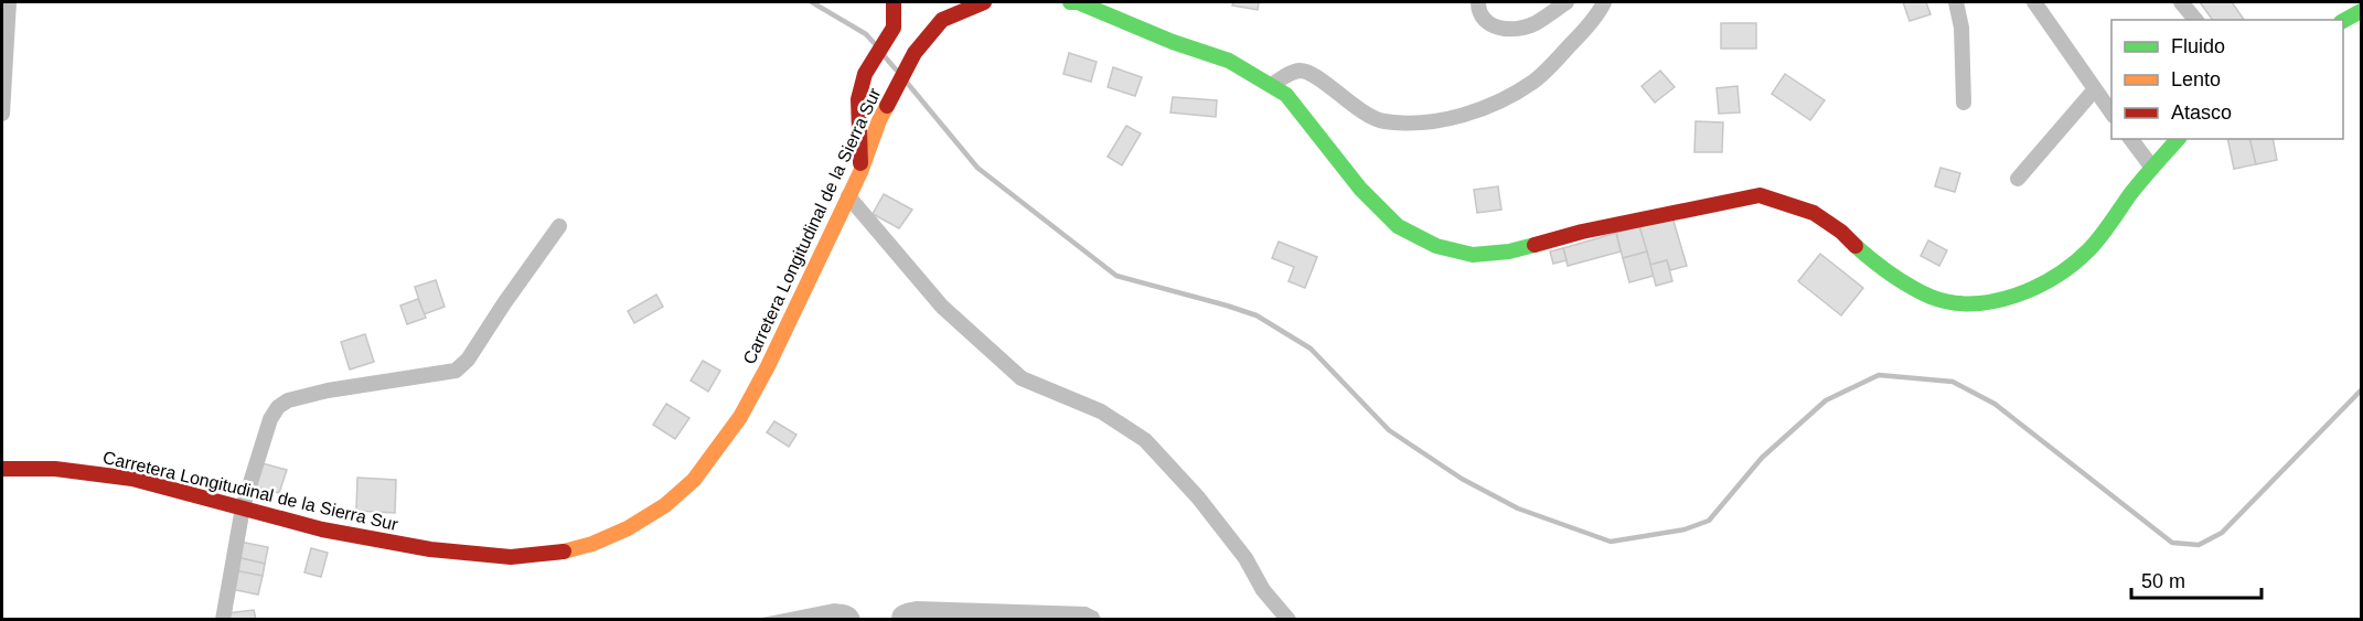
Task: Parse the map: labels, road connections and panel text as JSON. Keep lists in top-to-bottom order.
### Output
{
  "streets": {
    "main road": ["Carretera Longitudinal de la Sierra Sur"]
  },
  "legend": ["Fluido", "Lento", "Atasco"],
  "scale_bar": "50 m"
}
